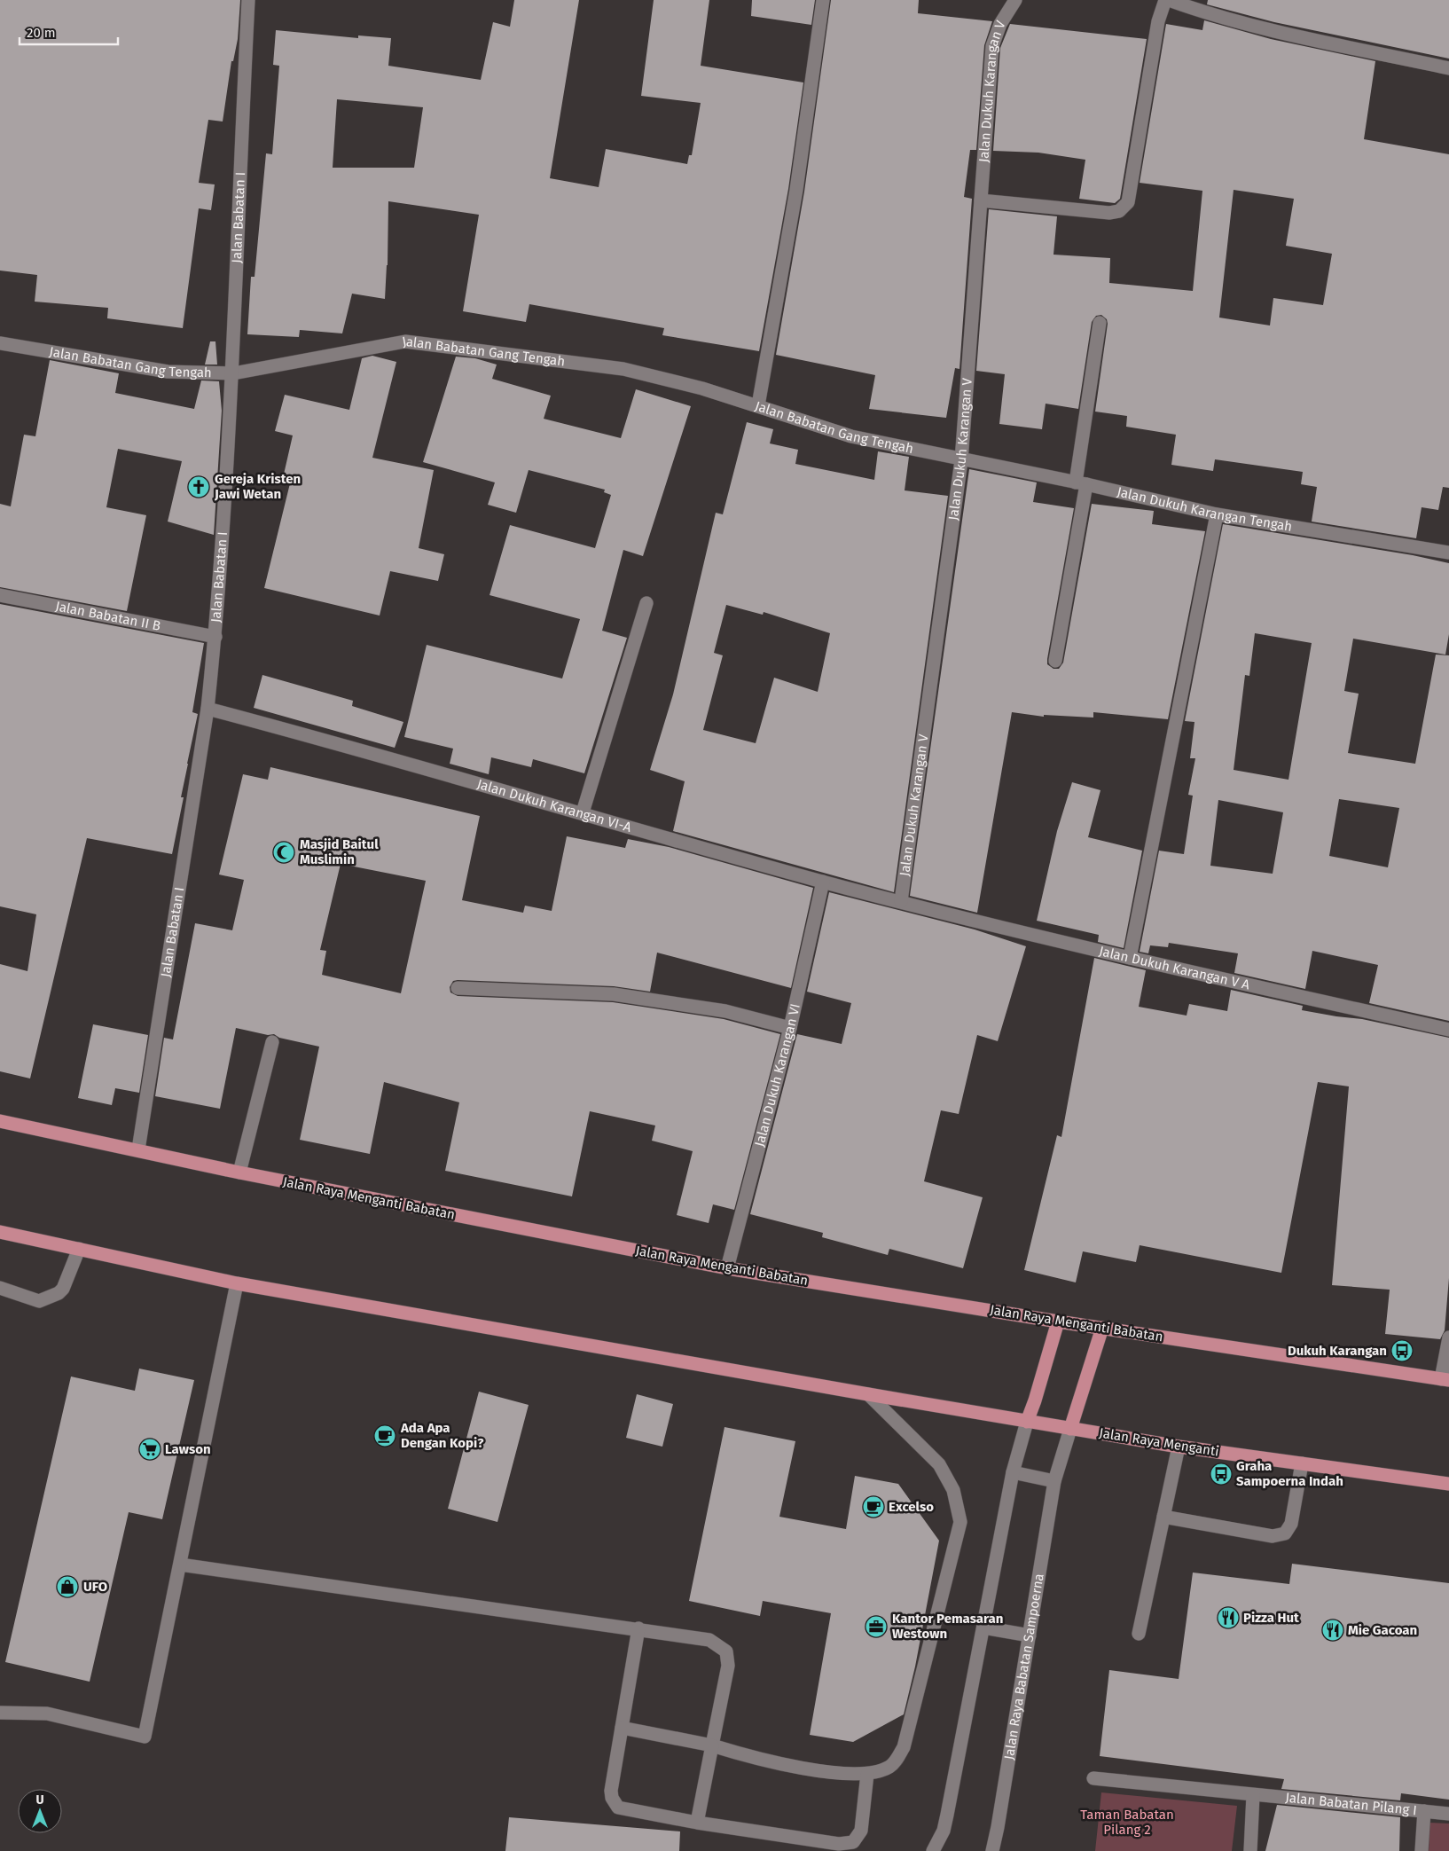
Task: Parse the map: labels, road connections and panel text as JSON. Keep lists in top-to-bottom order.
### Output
{
  "streets": {
    "main road": ["Jalan Raya Menganti Babatan", "Jalan Raya Menganti"],
    "street": [
      "Jalan Dukuh Karangan V",
      "Jalan Babatan I",
      "Jalan Babatan Gang Tengah",
      "Jalan Dukuh Karangan Tengah",
      "Jalan Babatan II B",
      "Jalan Dukuh Karangan VI-A",
      "Jalan Dukuh Karangan V A",
      "Jalan Dukuh Karangan VI",
      "Jalan Raya Babatan Sampoerna",
      "Jalan Babatan Pilang I"
    ]
  },
  "crossings": [
    ["Jalan Dukuh Karangan V", "Jalan Babatan Gang Tengah"],
    ["Jalan Dukuh Karangan V", "Jalan Dukuh Karangan Tengah"],
    ["Jalan Dukuh Karangan V", "Jalan Dukuh Karangan VI-A"],
    ["Jalan Dukuh Karangan V", "Jalan Dukuh Karangan V A"],
    ["Jalan Babatan I", "Jalan Babatan Gang Tengah"],
    ["Jalan Babatan I", "Jalan Babatan II B"],
    ["Jalan Babatan I", "Jalan Dukuh Karangan VI-A"],
    ["Jalan Babatan I", "Jalan Raya Menganti Babatan"],
    ["Jalan Babatan Gang Tengah", "Jalan Dukuh Karangan Tengah"],
    ["Jalan Dukuh Karangan VI-A", "Jalan Dukuh Karangan V A"],
    ["Jalan Dukuh Karangan VI-A", "Jalan Dukuh Karangan VI"],
    ["Jalan Dukuh Karangan VI", "Jalan Raya Menganti Babatan"],
    ["Jalan Raya Menganti", "Jalan Raya Babatan Sampoerna"]
  ],
  "parks": ["Taman Babatan Pilang 2"],
  "places": {
    "church": ["Gereja Kristen Jawi Wetan"],
    "mosque": ["Masjid Baitul Muslimin"],
    "bus stop": ["Dukuh Karangan", "Graha Sampoerna Indah"],
    "cafe": ["Ada Apa Dengan Kopi?", "Excelso"],
    "supermarket": ["Lawson"],
    "shop": ["UFO"],
    "restaurant": ["Pizza Hut", "Mie Gacoan"],
    "office": ["Kantor Pemasaran Westown"]
  },
  "scale_bar": "20 m",
  "north": "top"
}
